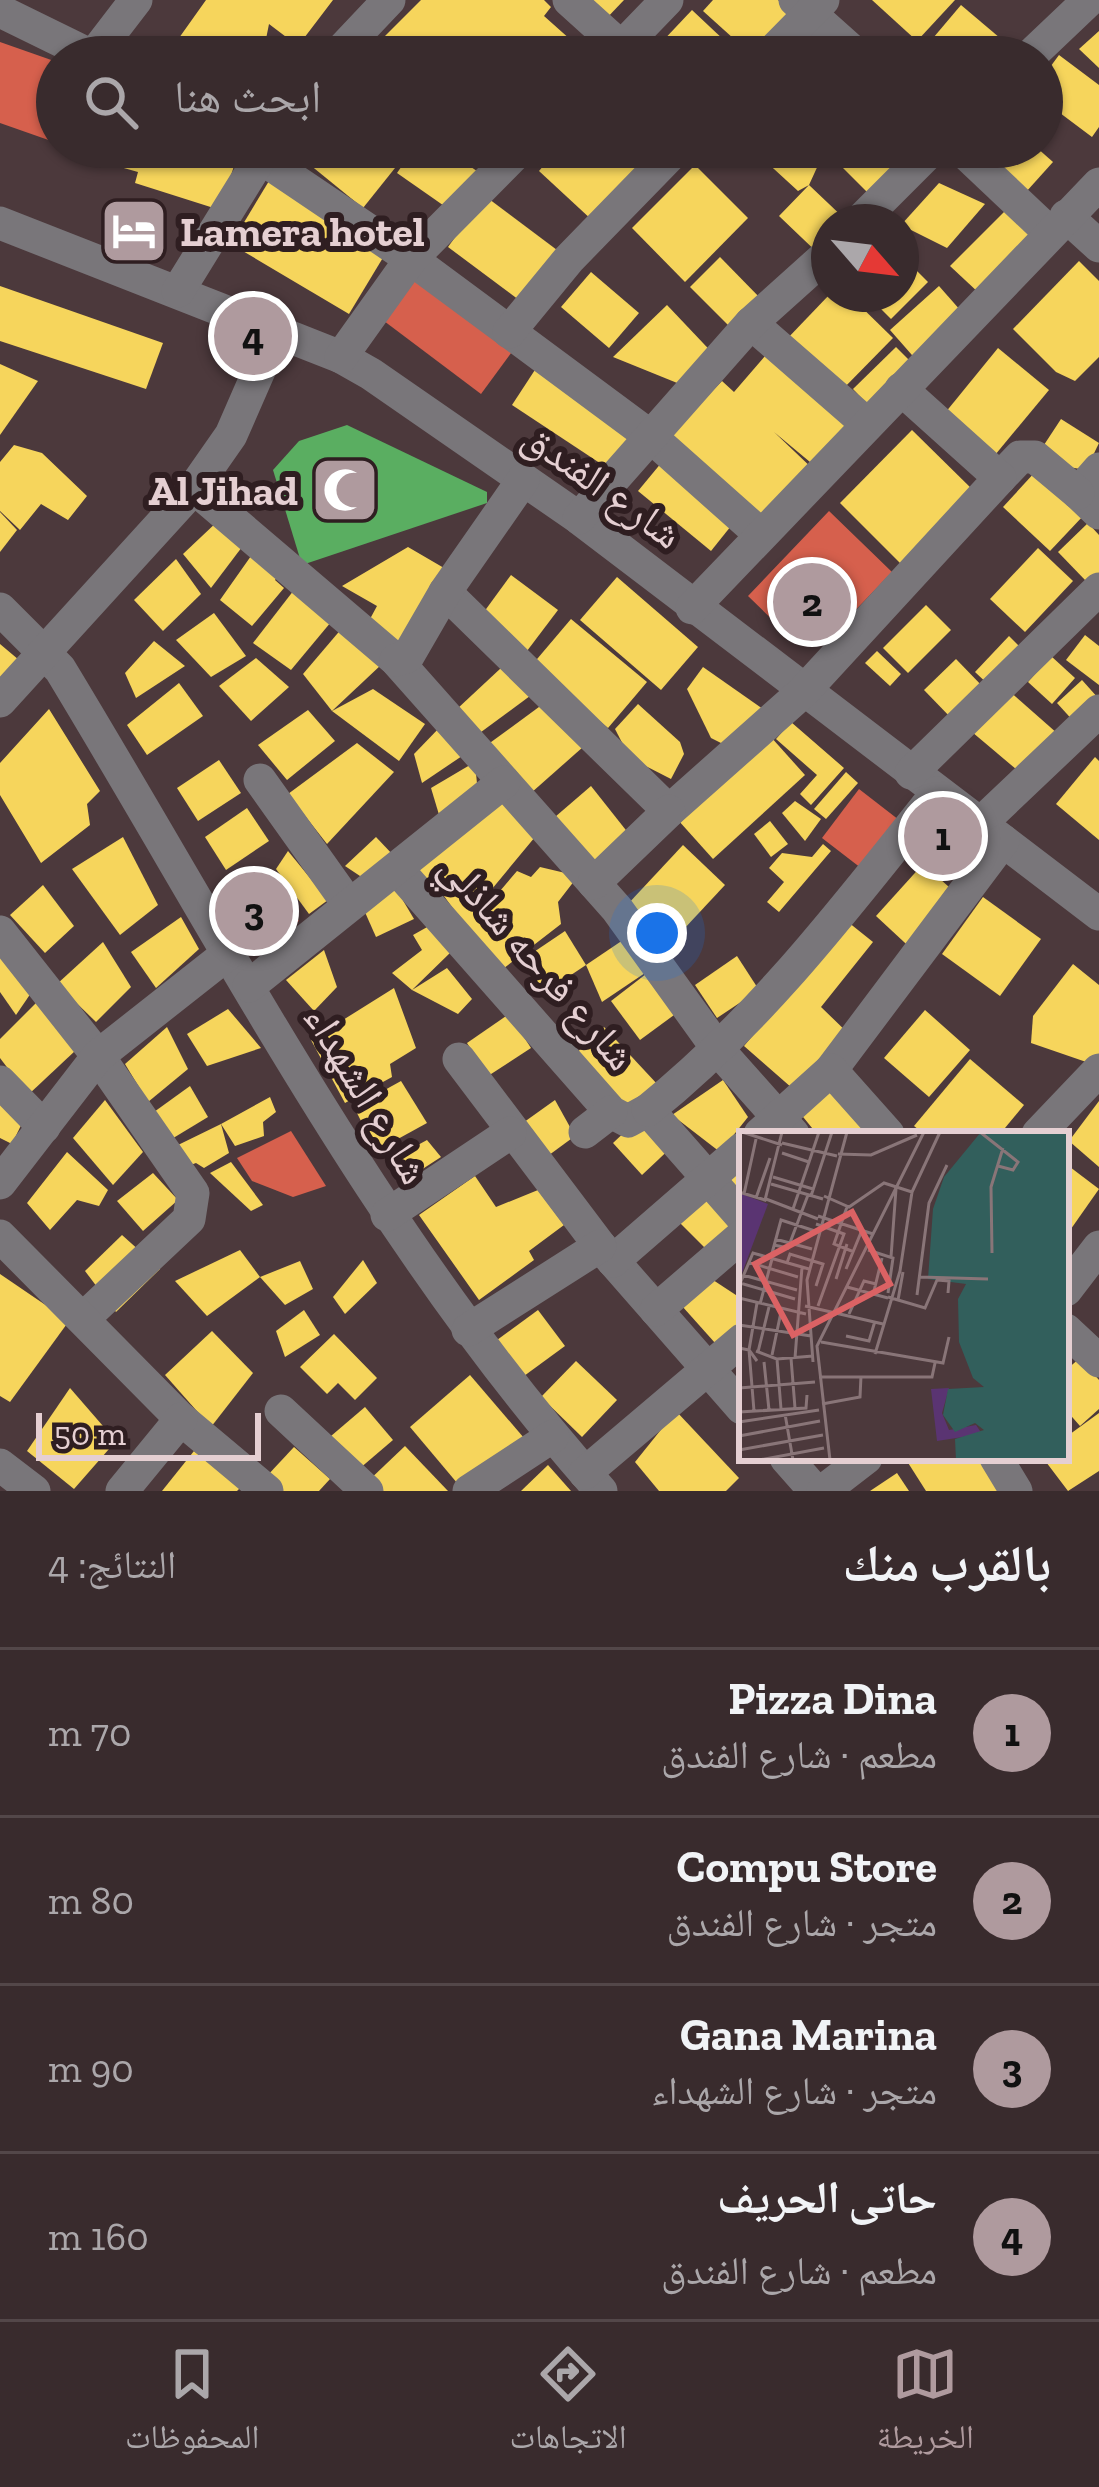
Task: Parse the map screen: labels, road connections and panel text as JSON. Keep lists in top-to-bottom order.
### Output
{
  "streets": {
    "street": ["شارع الفندق", "شارع فرحه شاذلي", "شارع الشهداء"]
  },
  "places": {
    "hotel": ["Lamera hotel"],
    "mosque": ["Al Jihad"]
  },
  "scale_bar": "50 m",
  "north": "bottom right",
  "page": {
    "search": "ابحث هنا",
    "pins": [
      "4",
      "2",
      "1",
      "3"
    ],
    "scale": "50 m",
    "heading": ["بالقرب منك", "النتائج: 4"],
    "list": [
      {
        "mark": "1",
        "name": "Pizza Dina",
        "note": "مطعم · شارع الفندق",
        "value": "70 m"
      },
      {
        "mark": "2",
        "name": "Compu Store",
        "note": "متجر · شارع الفندق",
        "value": "80 m"
      },
      {
        "mark": "3",
        "name": "Gana Marina",
        "note": "متجر · شارع الشهداء",
        "value": "90 m"
      },
      {
        "mark": "4",
        "name": "حاتى الحريف",
        "note": "مطعم · شارع الفندق",
        "value": "160 m"
      }
    ],
    "nav": ["الخريطة", "الاتجاهات", "المحفوظات"]
  }
}
